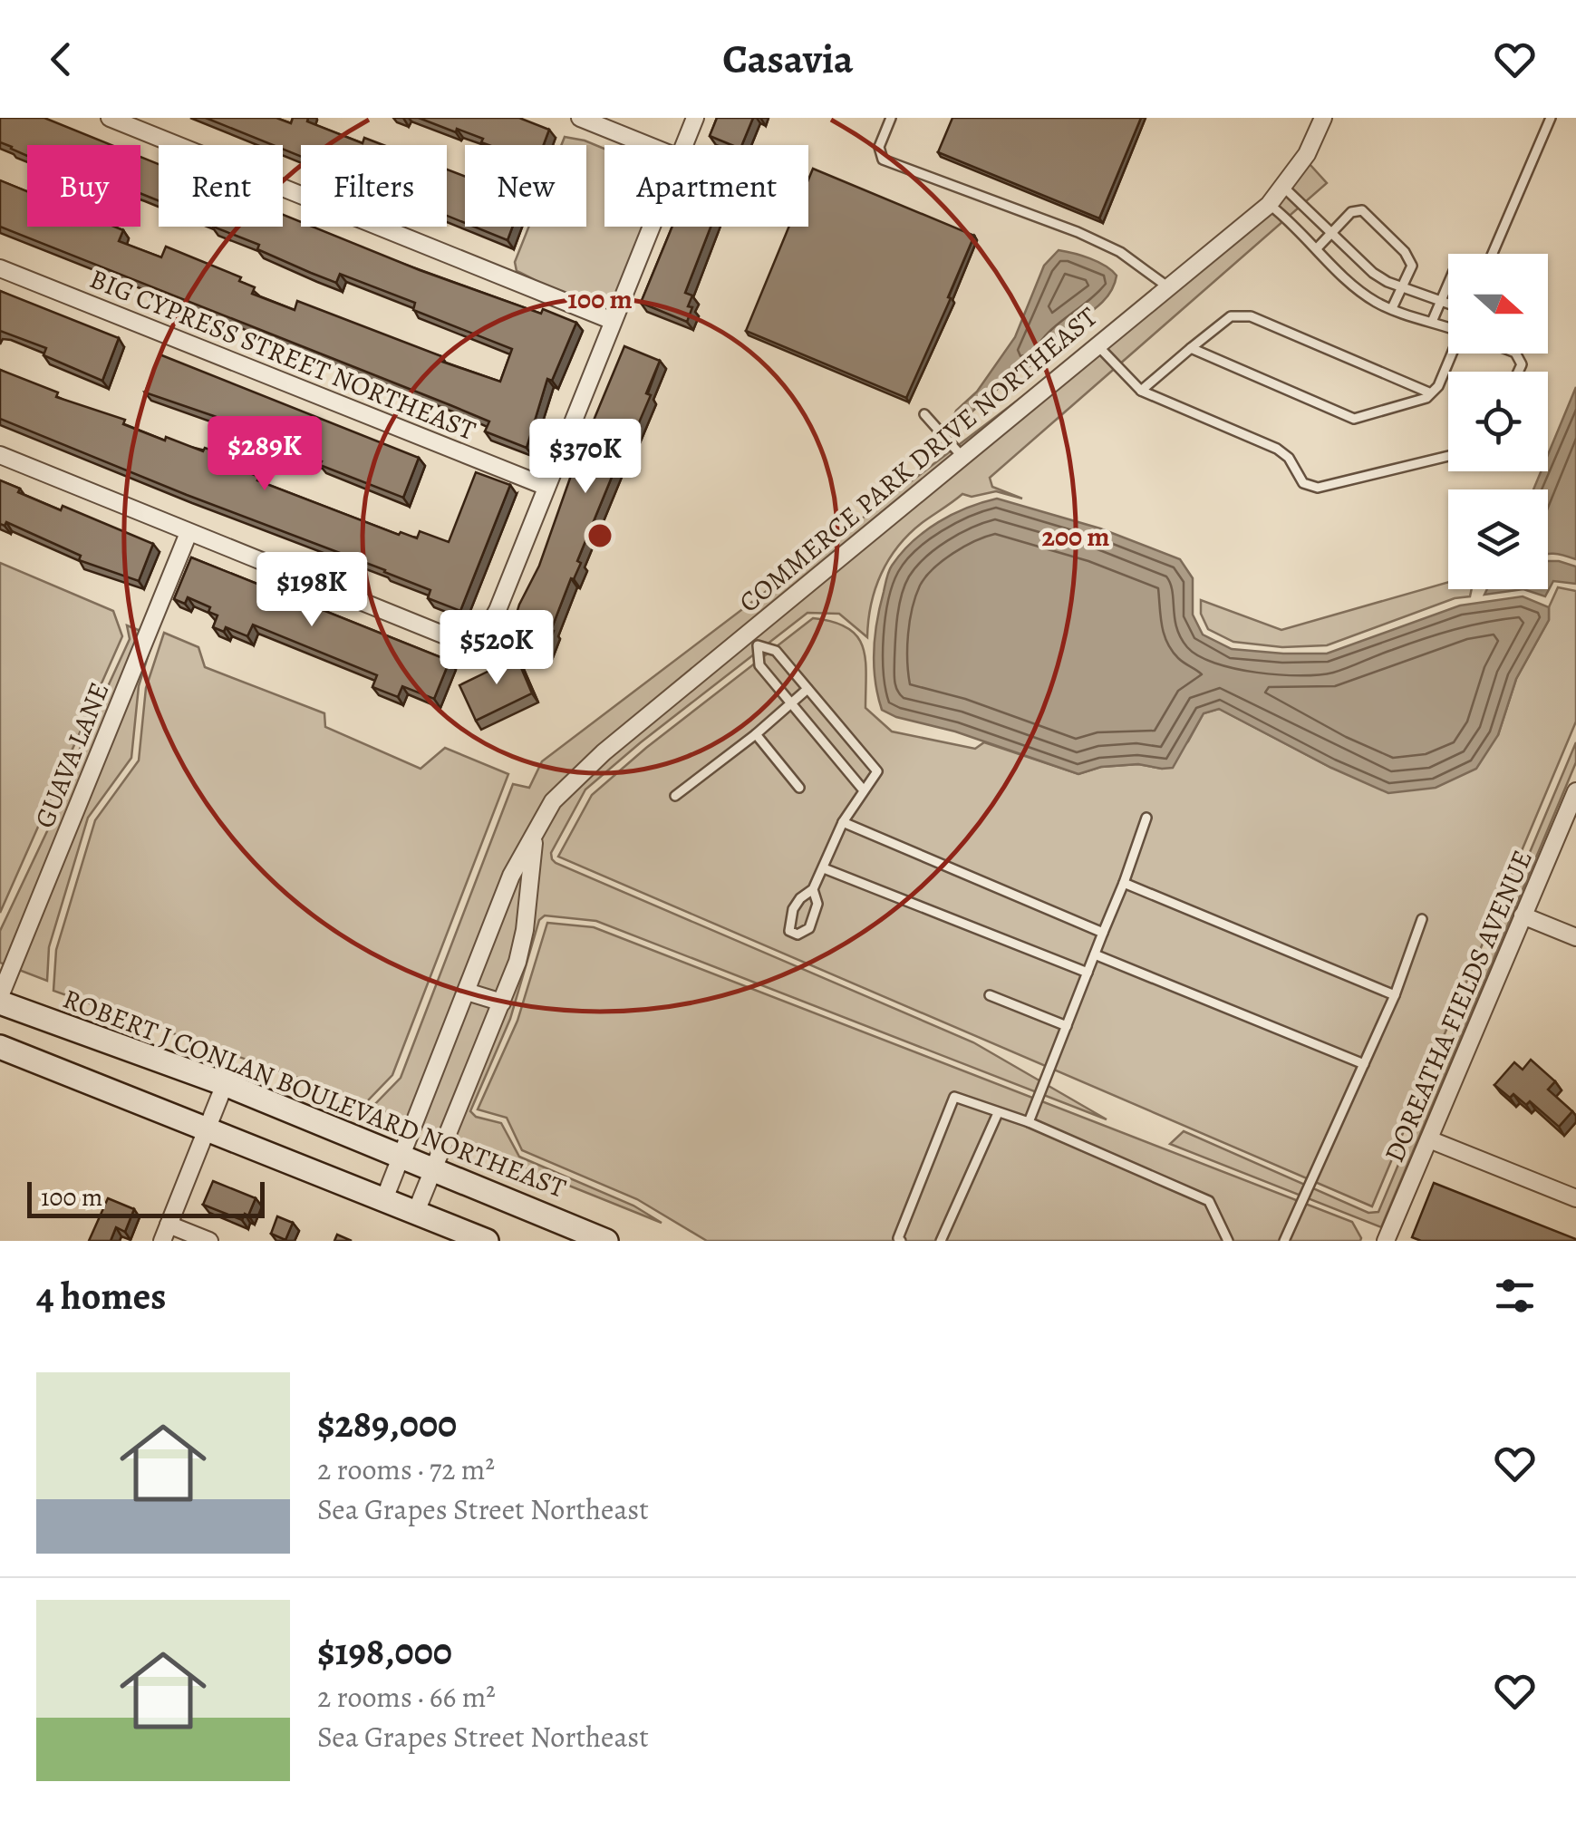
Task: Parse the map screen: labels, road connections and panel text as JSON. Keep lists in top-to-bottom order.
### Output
{
  "streets": {
    "main road": ["ROBERT J CONLAN BOULEVARD NORTHEAST"],
    "street": [
      "BIG CYPRESS STREET NORTHEAST",
      "COMMERCE PARK DRIVE NORTHEAST",
      "GUAVA LANE",
      "DOREATHA FIELDS AVENUE"
    ]
  },
  "crossings": [
    ["COMMERCE PARK DRIVE NORTHEAST", "ROBERT J CONLAN BOULEVARD NORTHEAST"],
    ["GUAVA LANE", "ROBERT J CONLAN BOULEVARD NORTHEAST"]
  ],
  "scale_bar": "100 m",
  "north": "right",
  "page": {
    "header": "Casavia",
    "chip": [
      "Buy",
      "Rent",
      "Filters",
      "New",
      "Apartment"
    ],
    "price": [
      "$289K",
      "$370K",
      "$198K",
      "$520K"
    ],
    "scale": "100 m",
    "heading": "4 homes",
    "list": [
      {
        "name": "$289,000",
        "note": "2 rooms · 72 m² · Sea Grapes Street Northeast"
      },
      {
        "name": "$198,000",
        "note": "2 rooms · 66 m² · Sea Grapes Street Northeast"
      }
    ]
  },
  "rings": ["100 m", "200 m"]
}
